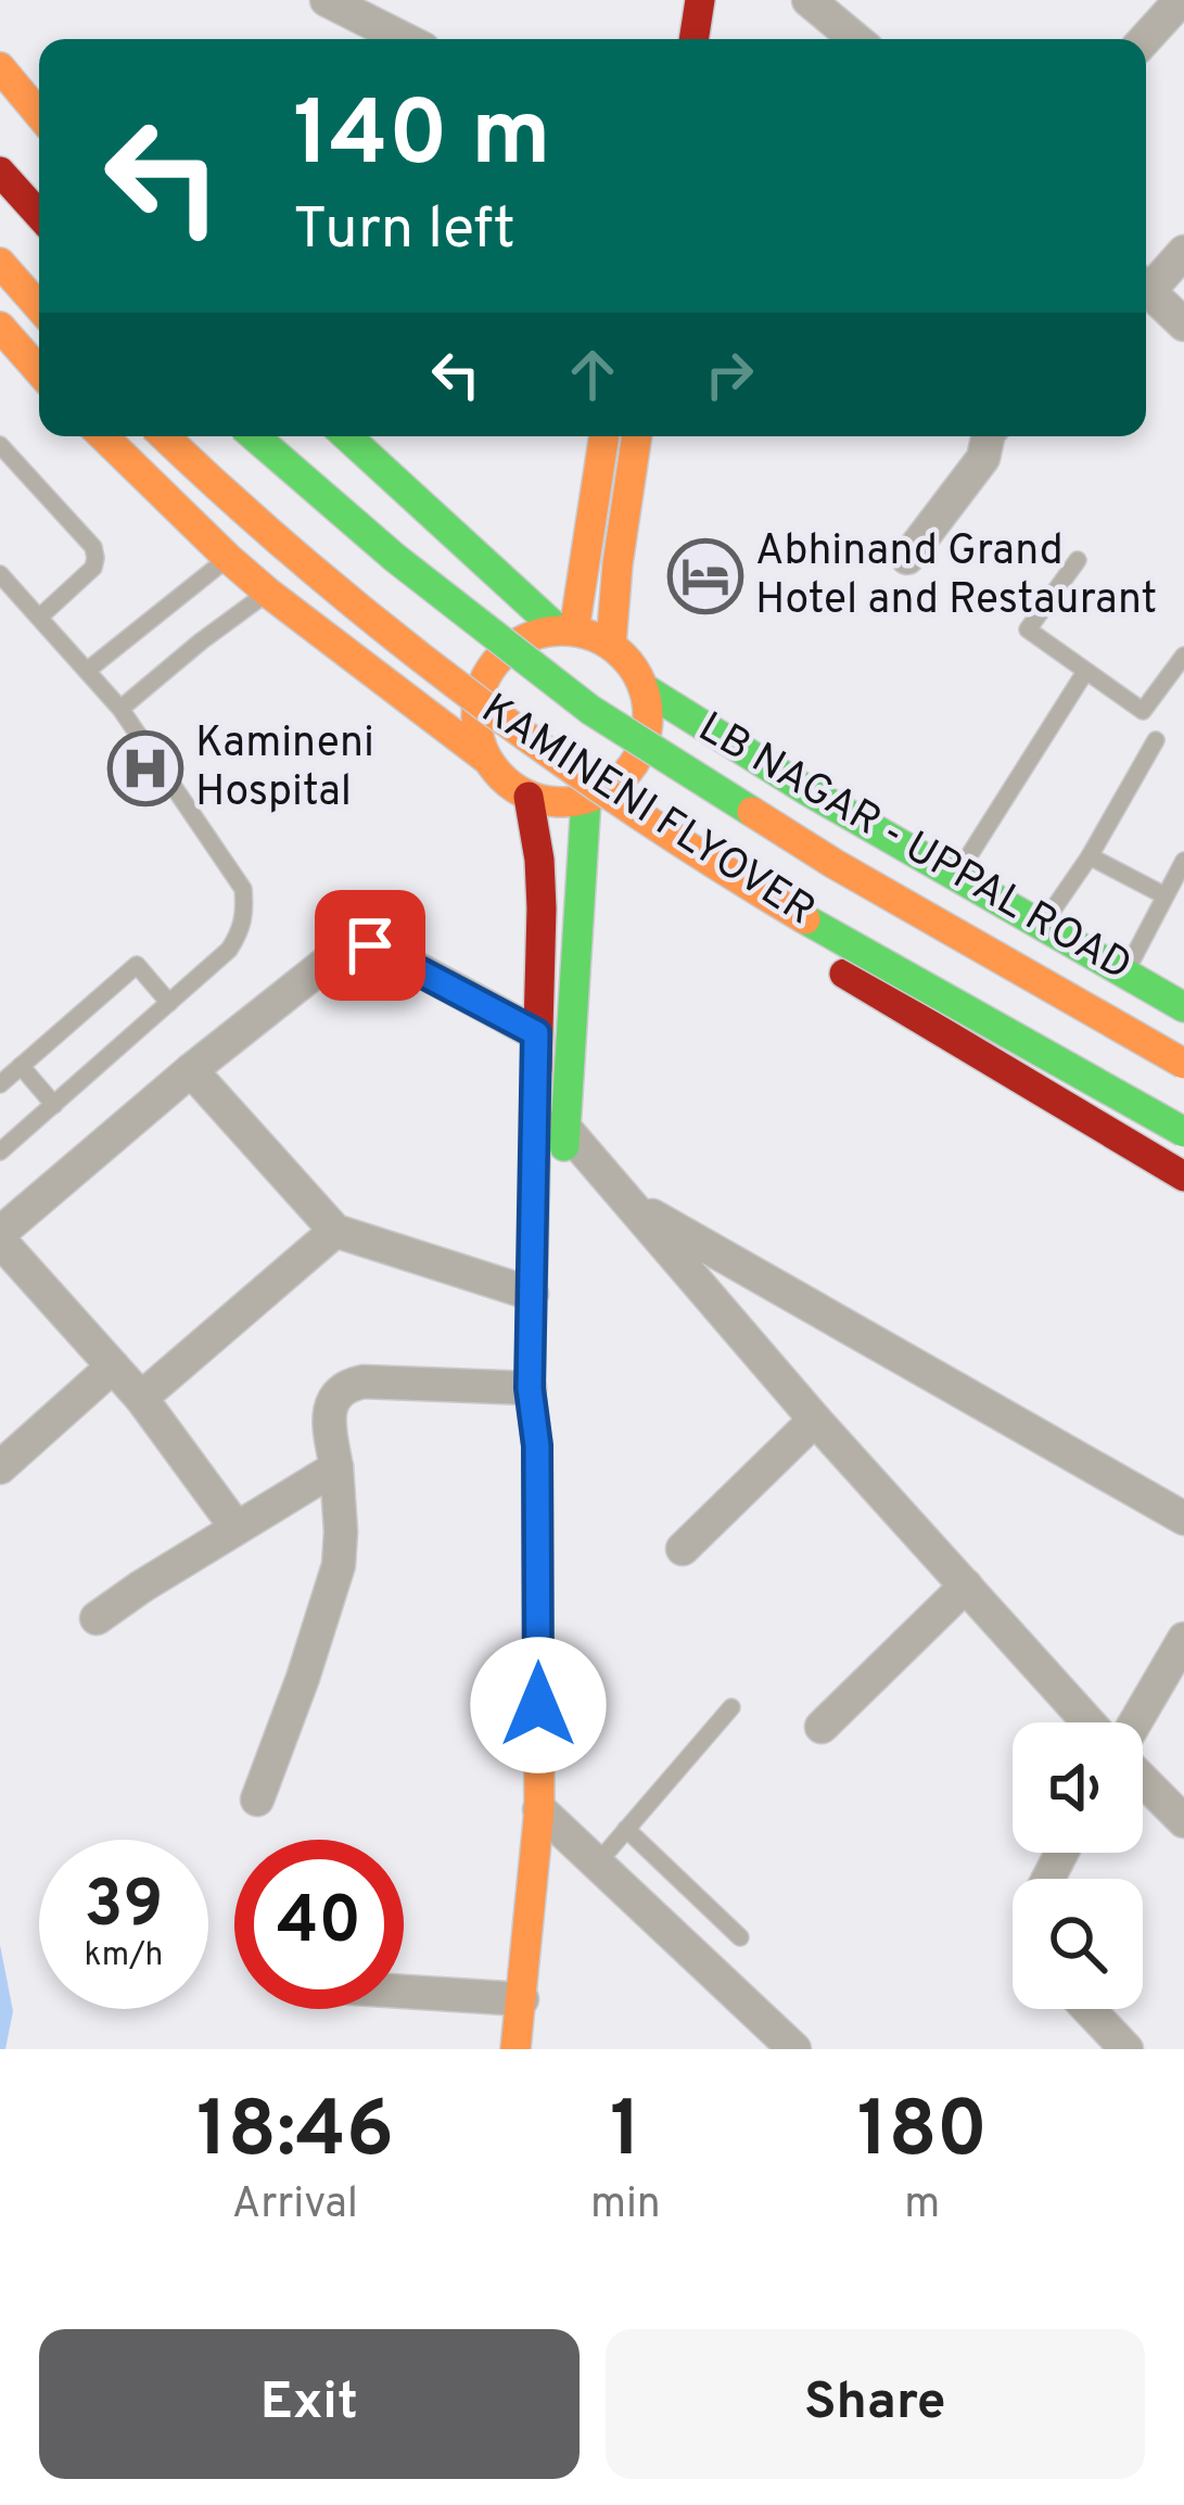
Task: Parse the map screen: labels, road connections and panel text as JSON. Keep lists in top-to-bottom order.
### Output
{
  "streets": {
    "main road": ["KAMINENI FLYOVER", "LB NAGAR - UPPAL ROAD"]
  },
  "places": {
    "hotel": ["Abhinand Grand Hotel and Restaurant"],
    "hospital": ["Kamineni Hospital"]
  },
  "page": {
    "turn": ["140 m", "Turn left"],
    "speed": "39 km/h",
    "limit": "40",
    "eta": [
      "18:46",
      "Arrival",
      "1",
      "min",
      "180",
      "m"
    ],
    "buttons": ["Exit", "Share"]
  }
}
